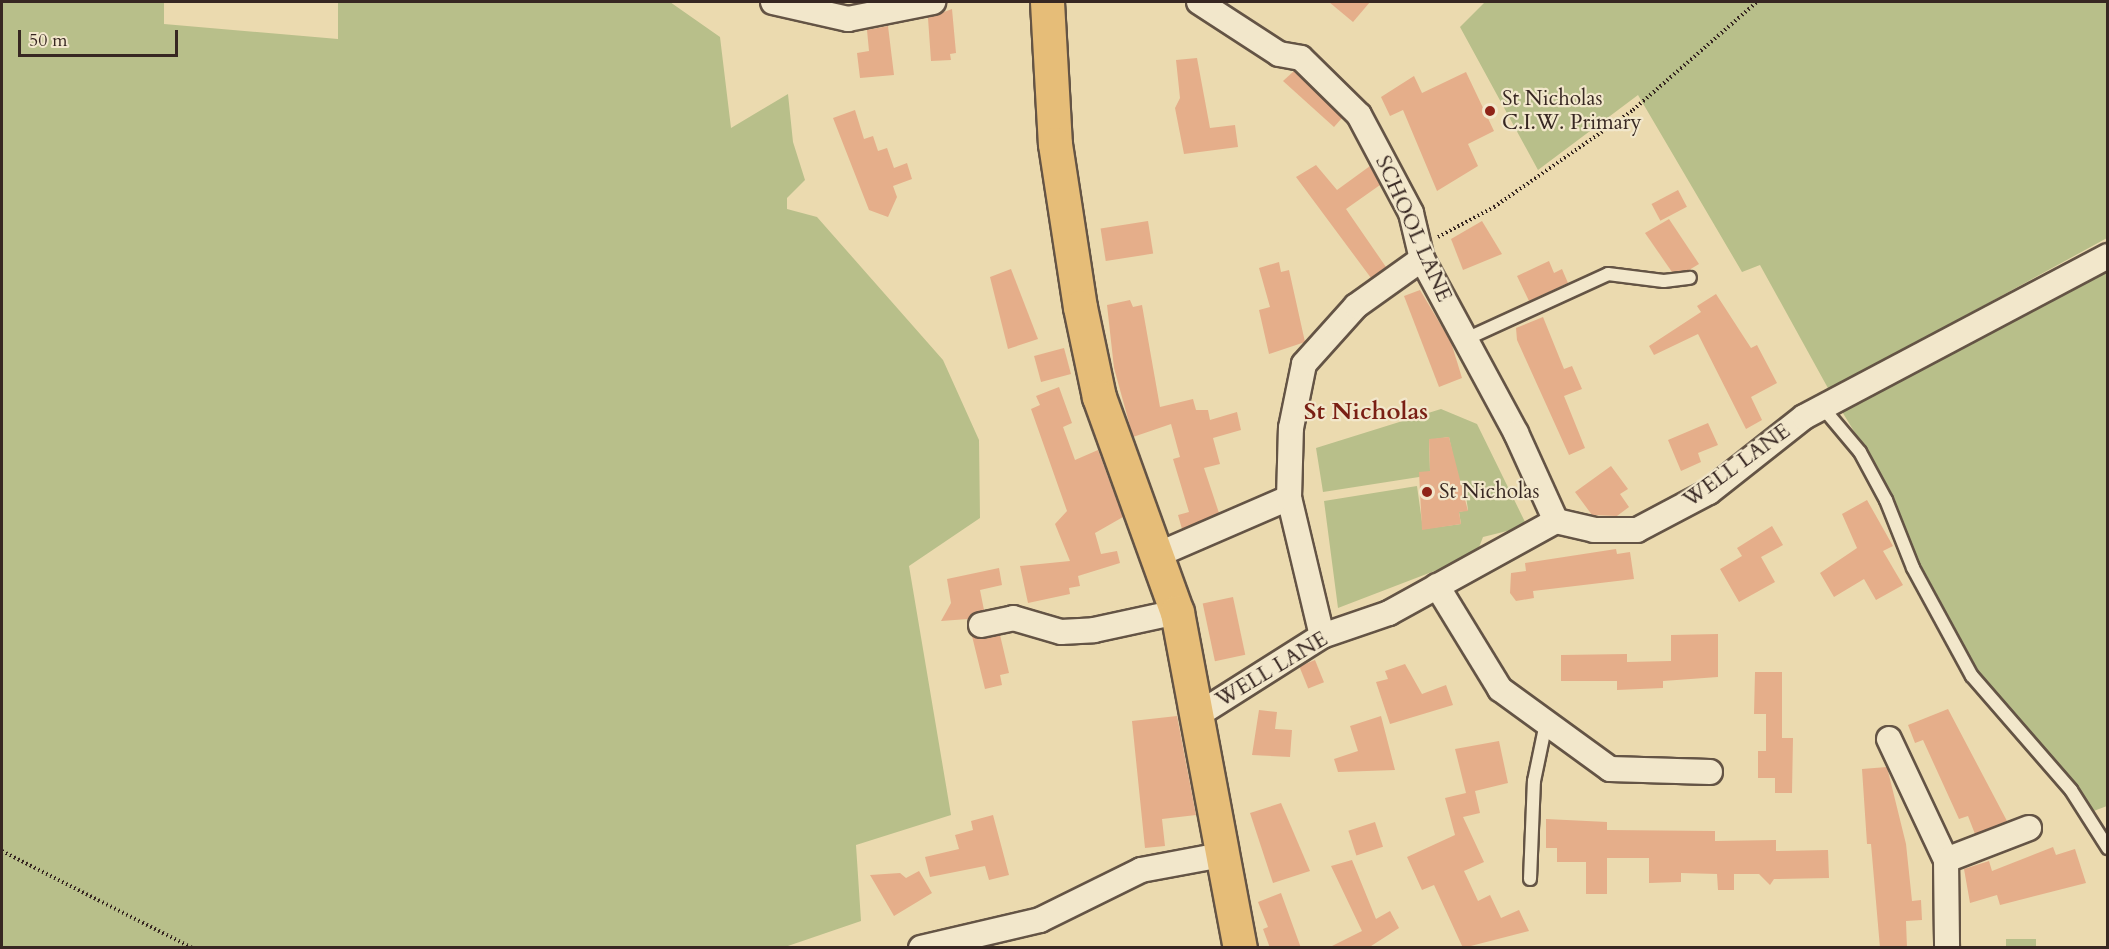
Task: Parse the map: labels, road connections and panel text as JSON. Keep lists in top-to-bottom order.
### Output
{
  "streets": {
    "street": ["SCHOOL LANE", "WELL LANE"]
  },
  "crossings": [
    ["SCHOOL LANE", "WELL LANE"]
  ],
  "districts": ["St Nicholas"],
  "places": ["St Nicholas C.I.W. Primary", "St Nicholas"],
  "scale_bar": "50 m"
}
